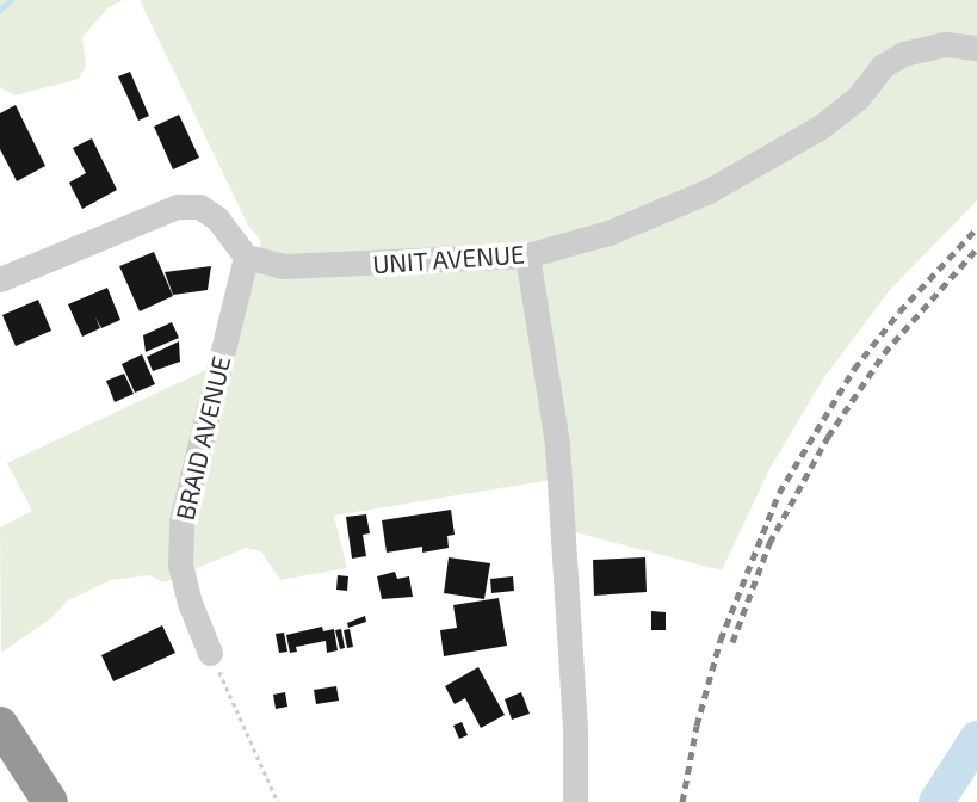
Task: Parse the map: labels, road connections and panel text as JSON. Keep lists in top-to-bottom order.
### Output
{
  "streets": {
    "street": ["UNIT AVENUE", "BRAID AVENUE"]
  },
  "crossings": [
    ["UNIT AVENUE", "BRAID AVENUE"]
  ]
}
